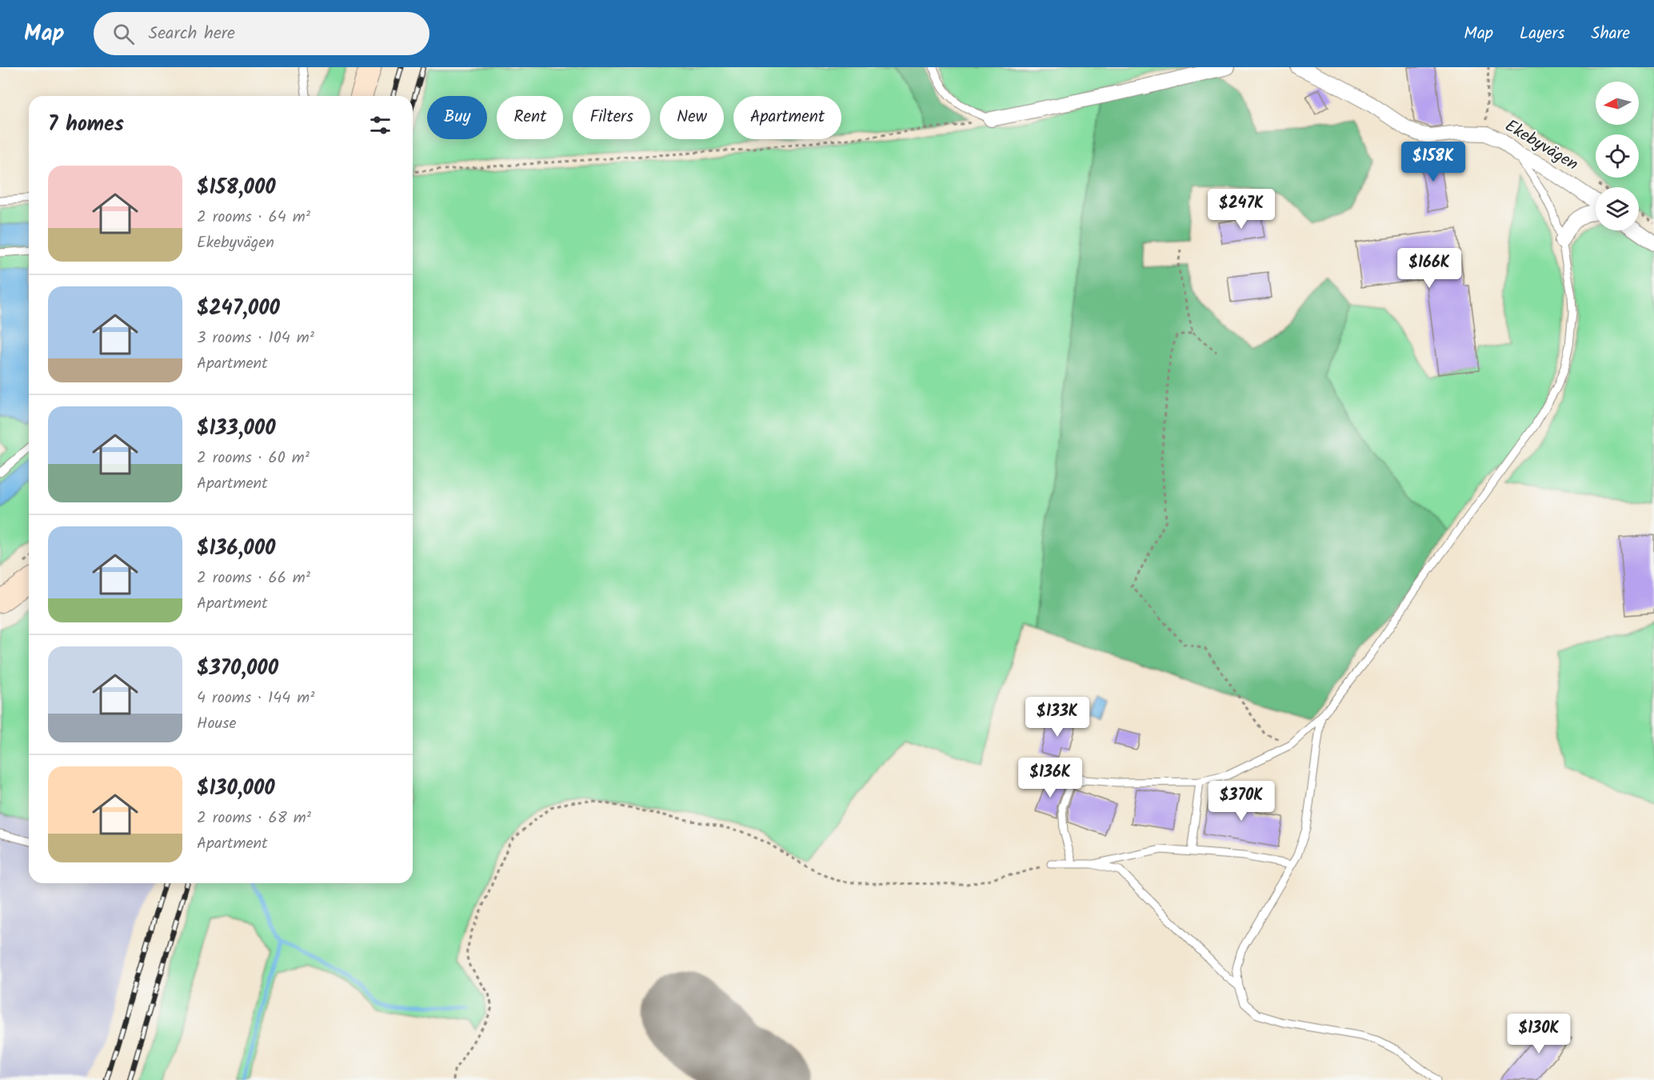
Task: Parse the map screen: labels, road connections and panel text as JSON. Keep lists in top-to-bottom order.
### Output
{
  "streets": {
    "street": ["Ekebyvägen"]
  },
  "north": "left",
  "page": {
    "header": "Map",
    "search": "Search here",
    "nav": ["Map", "Layers", "Share"],
    "chip": [
      "Buy",
      "Rent",
      "Filters",
      "New",
      "Apartment"
    ],
    "heading": "7 homes",
    "price": [
      "$158K",
      "$247K",
      "$166K",
      "$133K",
      "$136K",
      "$370K",
      "$130K"
    ],
    "list": [
      {
        "name": "$158,000",
        "note": "2 rooms · 64 m² · Ekebyvägen"
      },
      {
        "name": "$247,000",
        "note": "3 rooms · 104 m² · Apartment"
      },
      {
        "name": "$133,000",
        "note": "2 rooms · 60 m² · Apartment"
      },
      {
        "name": "$136,000",
        "note": "2 rooms · 66 m² · Apartment"
      },
      {
        "name": "$370,000",
        "note": "4 rooms · 144 m² · House"
      },
      {
        "name": "$130,000",
        "note": "2 rooms · 68 m² · Apartment"
      }
    ]
  }
}
